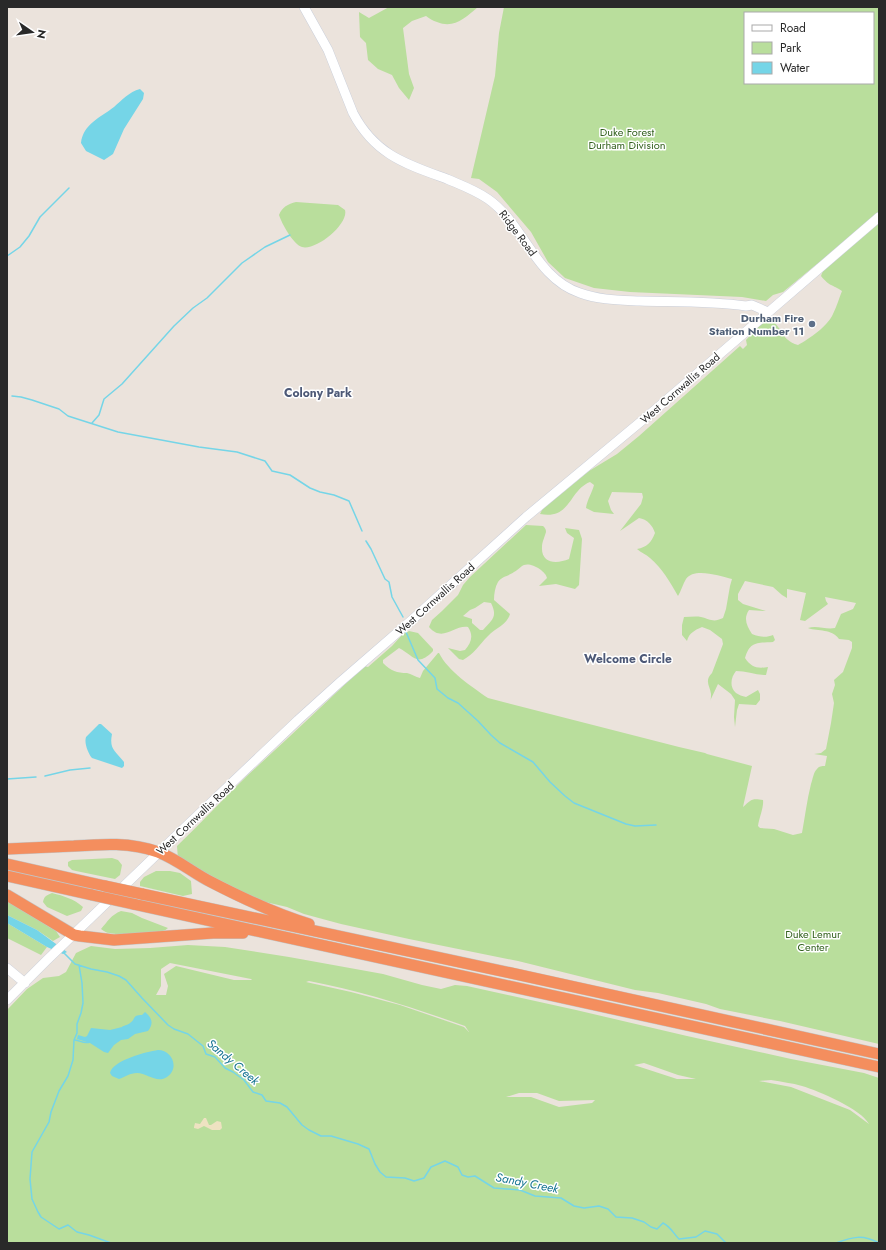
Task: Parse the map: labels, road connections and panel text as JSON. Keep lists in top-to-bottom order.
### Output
{
  "streets": {
    "street": ["Ridge Road", "West Cornwallis Road"]
  },
  "crossings": [
    ["Ridge Road", "West Cornwallis Road"]
  ],
  "districts": ["Colony Park", "Welcome Circle"],
  "water": ["Sandy Creek"],
  "parks": ["Duke Forest Durham Division", "Duke Lemur Center"],
  "places": ["Durham Fire Station Number 11"],
  "legend": ["Road", "Park", "Water"],
  "north": "right"
}
